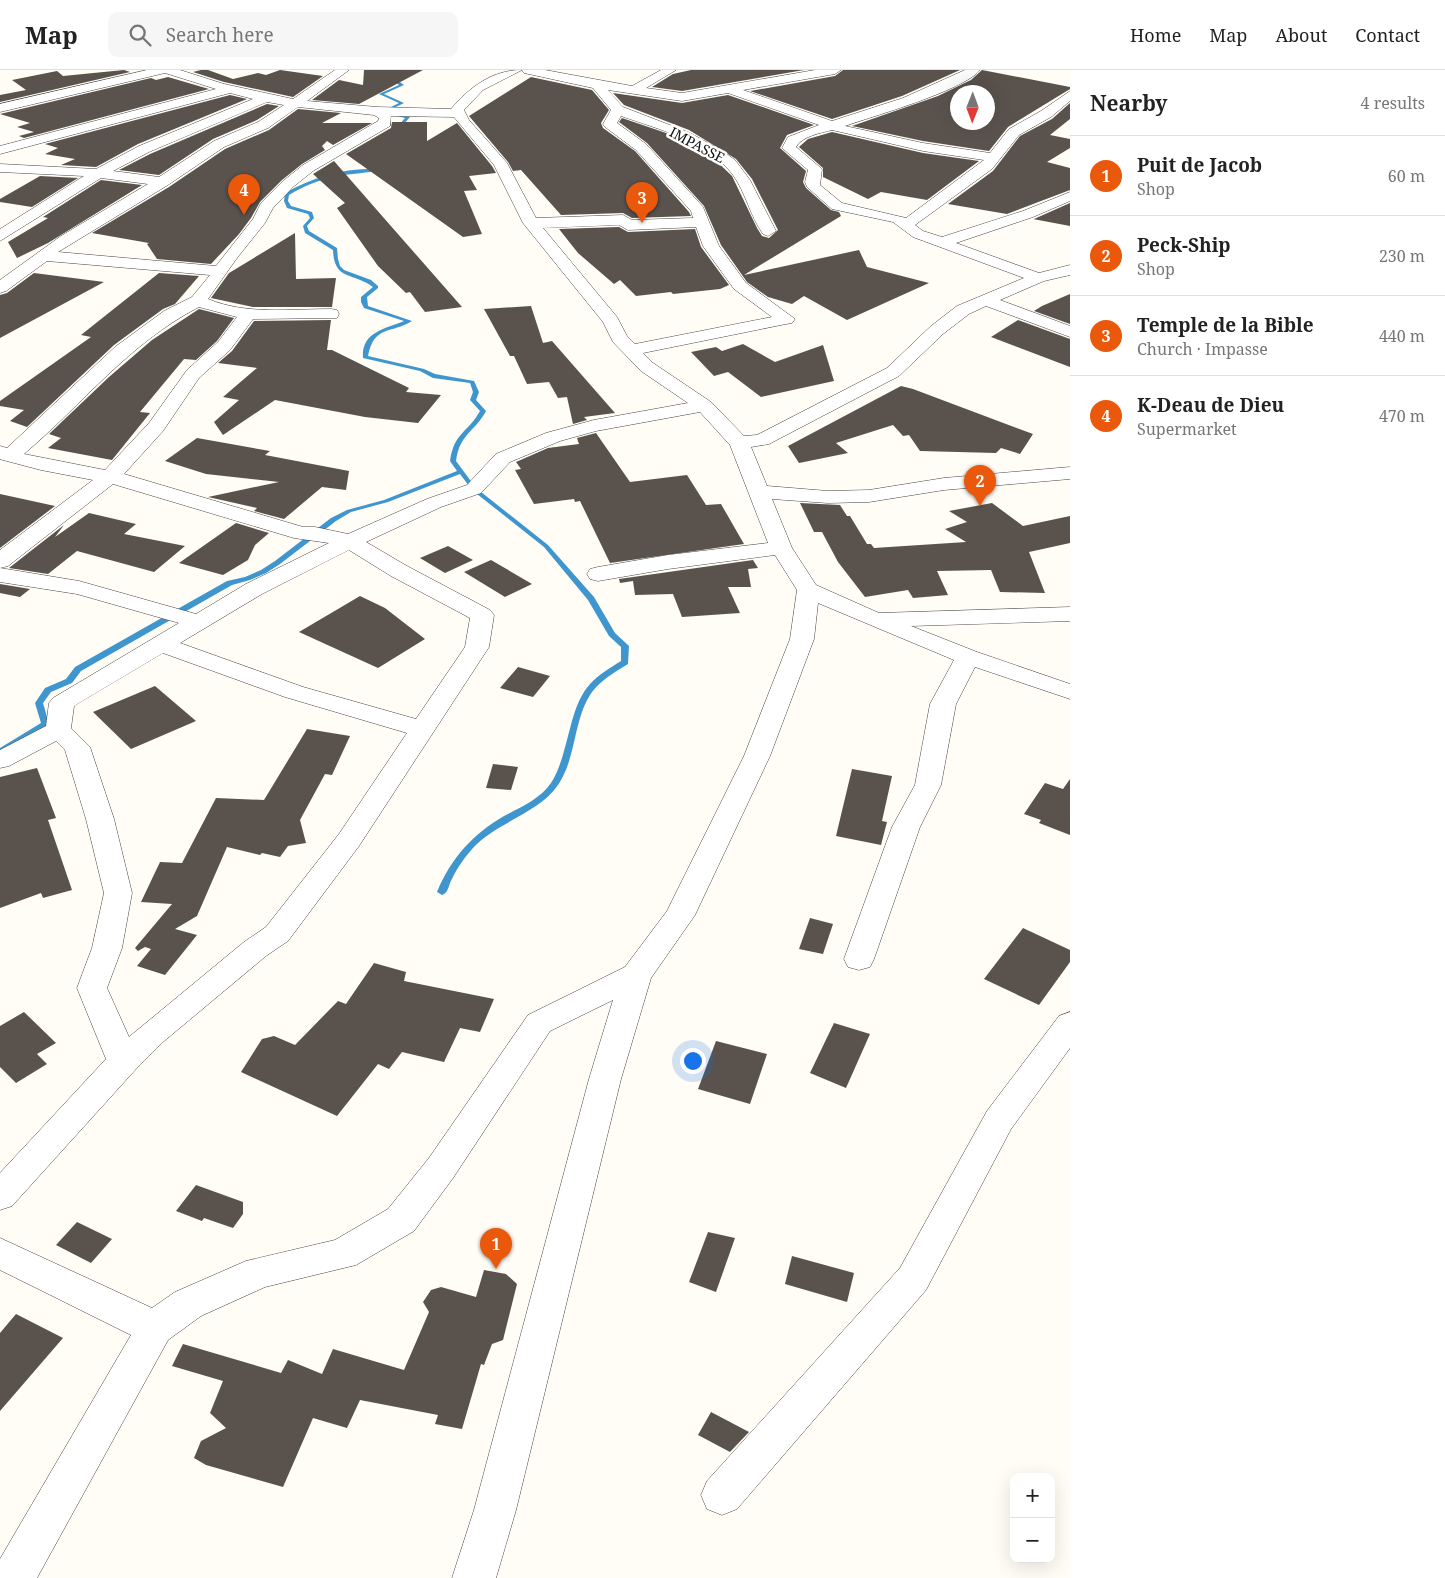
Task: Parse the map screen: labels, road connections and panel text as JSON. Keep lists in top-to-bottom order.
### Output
{
  "streets": {
    "street": ["IMPASSE"]
  },
  "north": "bottom",
  "page": {
    "header": "Map",
    "search": "Search here",
    "nav": [
      "Home",
      "Map",
      "About",
      "Contact"
    ],
    "heading": ["Nearby", "4 results"],
    "list": [
      {
        "mark": "1",
        "name": "Puit de Jacob",
        "note": "Shop",
        "value": "60 m"
      },
      {
        "mark": "2",
        "name": "Peck-Ship",
        "note": "Shop",
        "value": "230 m"
      },
      {
        "mark": "3",
        "name": "Temple de la Bible",
        "note": "Church · Impasse",
        "value": "440 m"
      },
      {
        "mark": "4",
        "name": "K-Deau de Dieu",
        "note": "Supermarket",
        "value": "470 m"
      }
    ],
    "pins": [
      "4",
      "3",
      "2",
      "1"
    ],
    "map_buttons": ["+", "−"]
  }
}
